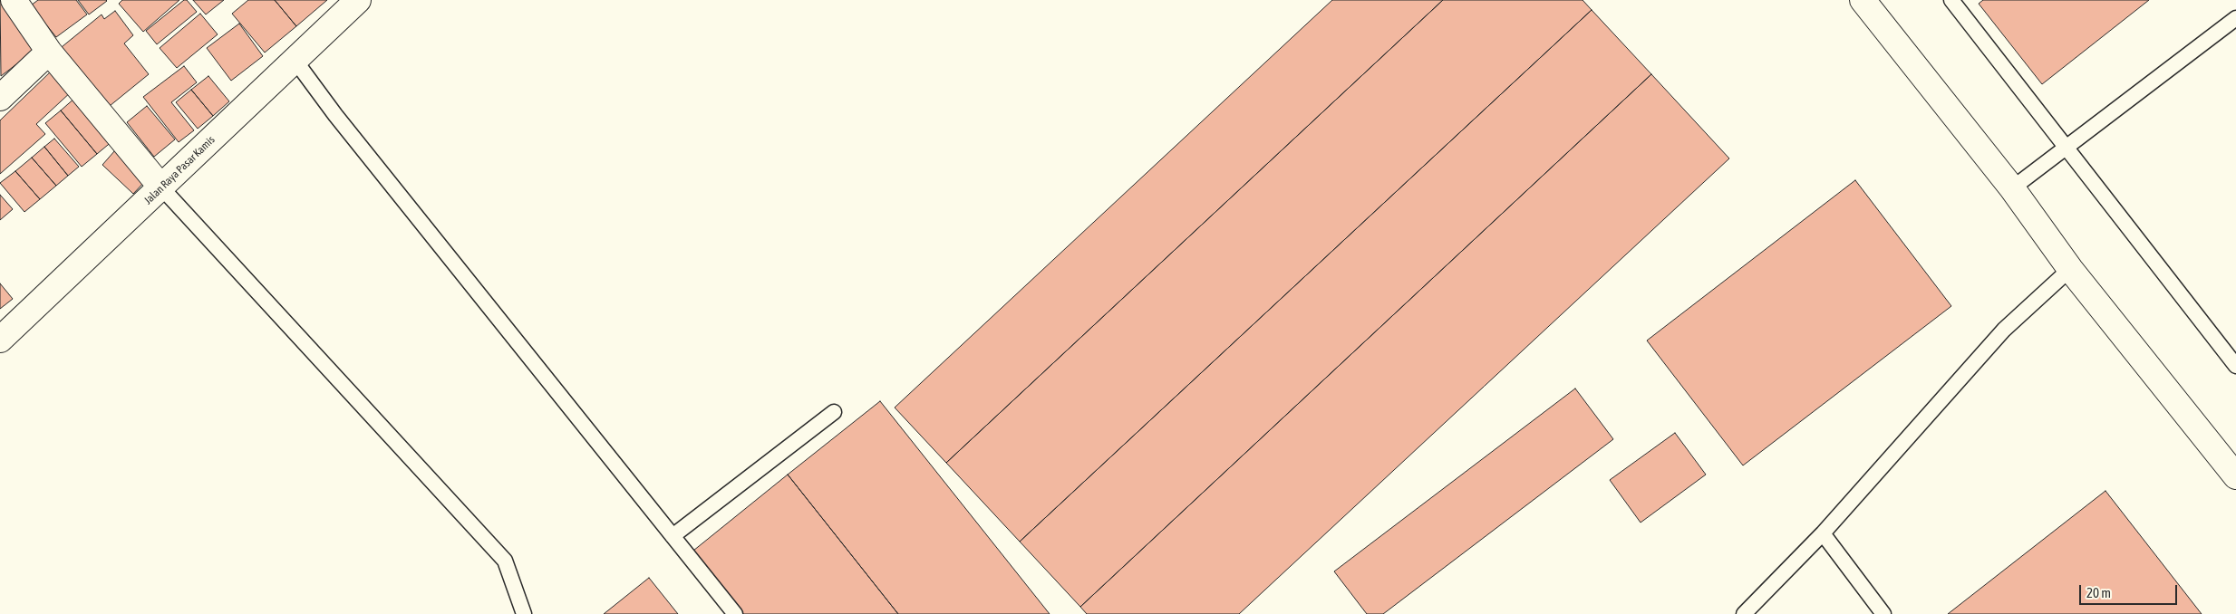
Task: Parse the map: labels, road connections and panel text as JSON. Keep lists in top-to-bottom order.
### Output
{
  "streets": {
    "street": ["Jalan Raya Pasar Kamis"]
  },
  "scale_bar": "20 m"
}
